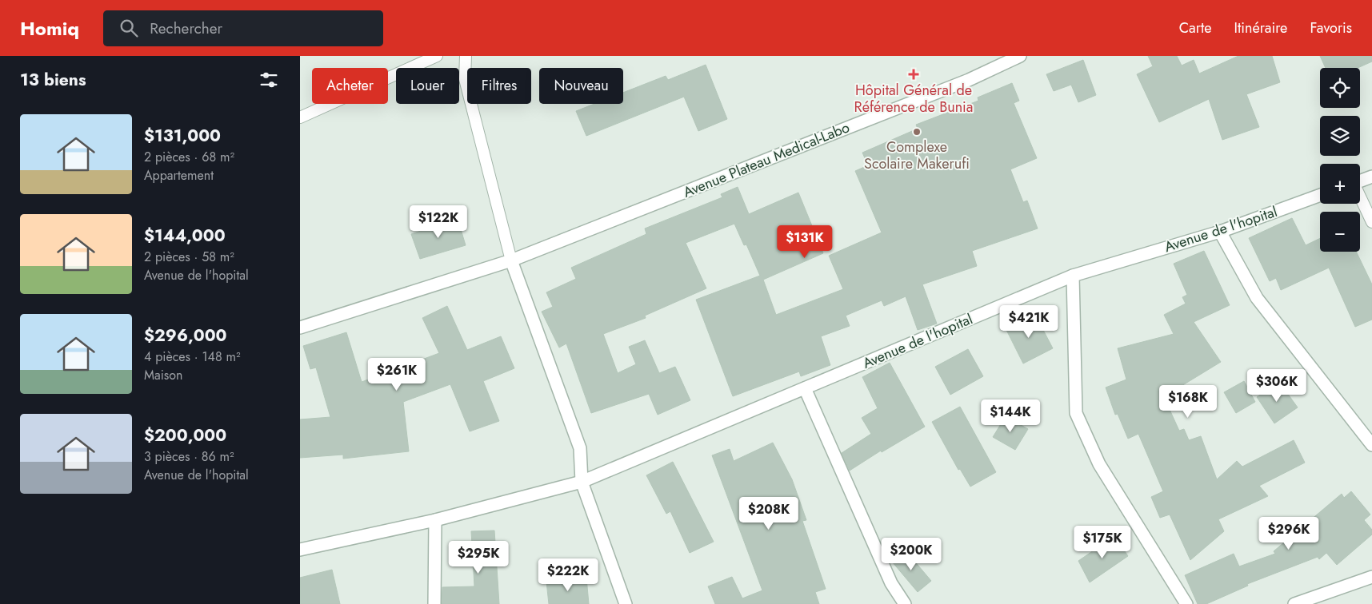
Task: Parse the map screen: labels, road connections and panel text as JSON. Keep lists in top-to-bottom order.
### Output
{
  "streets": {
    "street": ["Avenue Plateau Medical-Labo", "Avenue de l'hopital"]
  },
  "places": {
    "health": ["Hôpital Général de Référence de Bunia"],
    "other": ["Complexe Scolaire Makerufi"]
  },
  "page": {
    "header": "Homiq",
    "search": "Rechercher",
    "nav": ["Carte", "Itinéraire", "Favoris"],
    "heading": "13 biens",
    "map_buttons": ["+", "−"],
    "chip": [
      "Acheter",
      "Louer",
      "Filtres",
      "Nouveau"
    ],
    "list": [
      {
        "name": "$131,000",
        "note": "2 pièces · 68 m² · Appartement"
      },
      {
        "name": "$144,000",
        "note": "2 pièces · 58 m² · Avenue de l'hopital"
      },
      {
        "name": "$296,000",
        "note": "4 pièces · 148 m² · Maison"
      },
      {
        "name": "$200,000",
        "note": "3 pièces · 86 m² · Avenue de l'hopital"
      }
    ],
    "price": [
      "$122K",
      "$131K",
      "$421K",
      "$261K",
      "$306K",
      "$168K",
      "$144K",
      "$208K",
      "$296K",
      "$175K",
      "$200K",
      "$295K",
      "$222K"
    ]
  }
}
